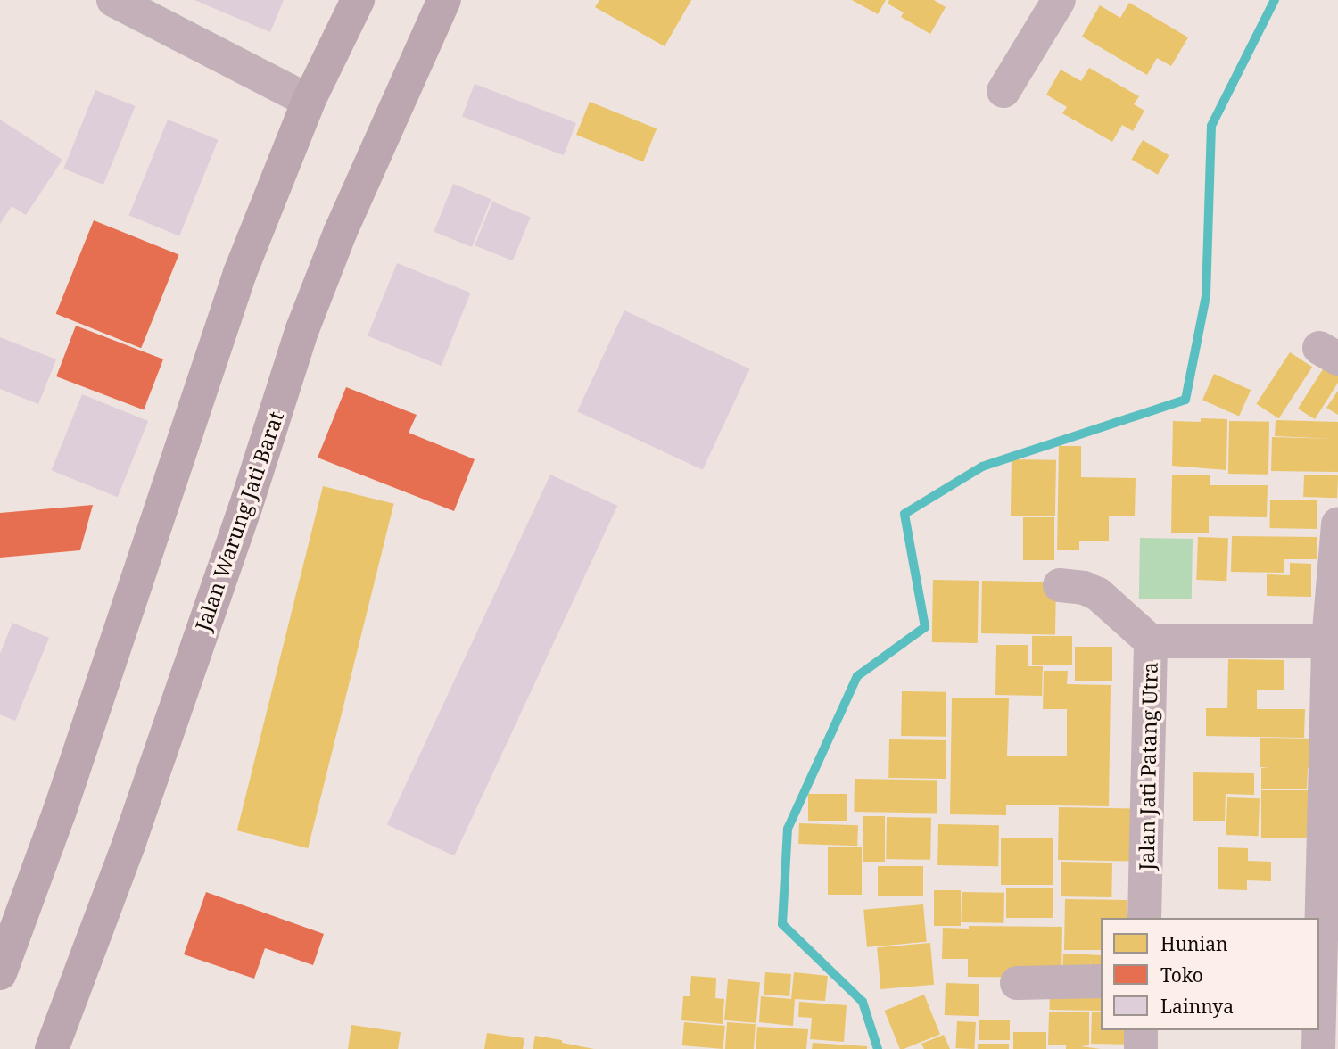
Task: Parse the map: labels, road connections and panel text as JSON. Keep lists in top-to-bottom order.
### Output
{
  "streets": {
    "main road": ["Jalan Warung Jati Barat"],
    "street": ["Jalan Jati Patang Utra"]
  },
  "legend": ["Hunian", "Toko", "Lainnya"]
}
